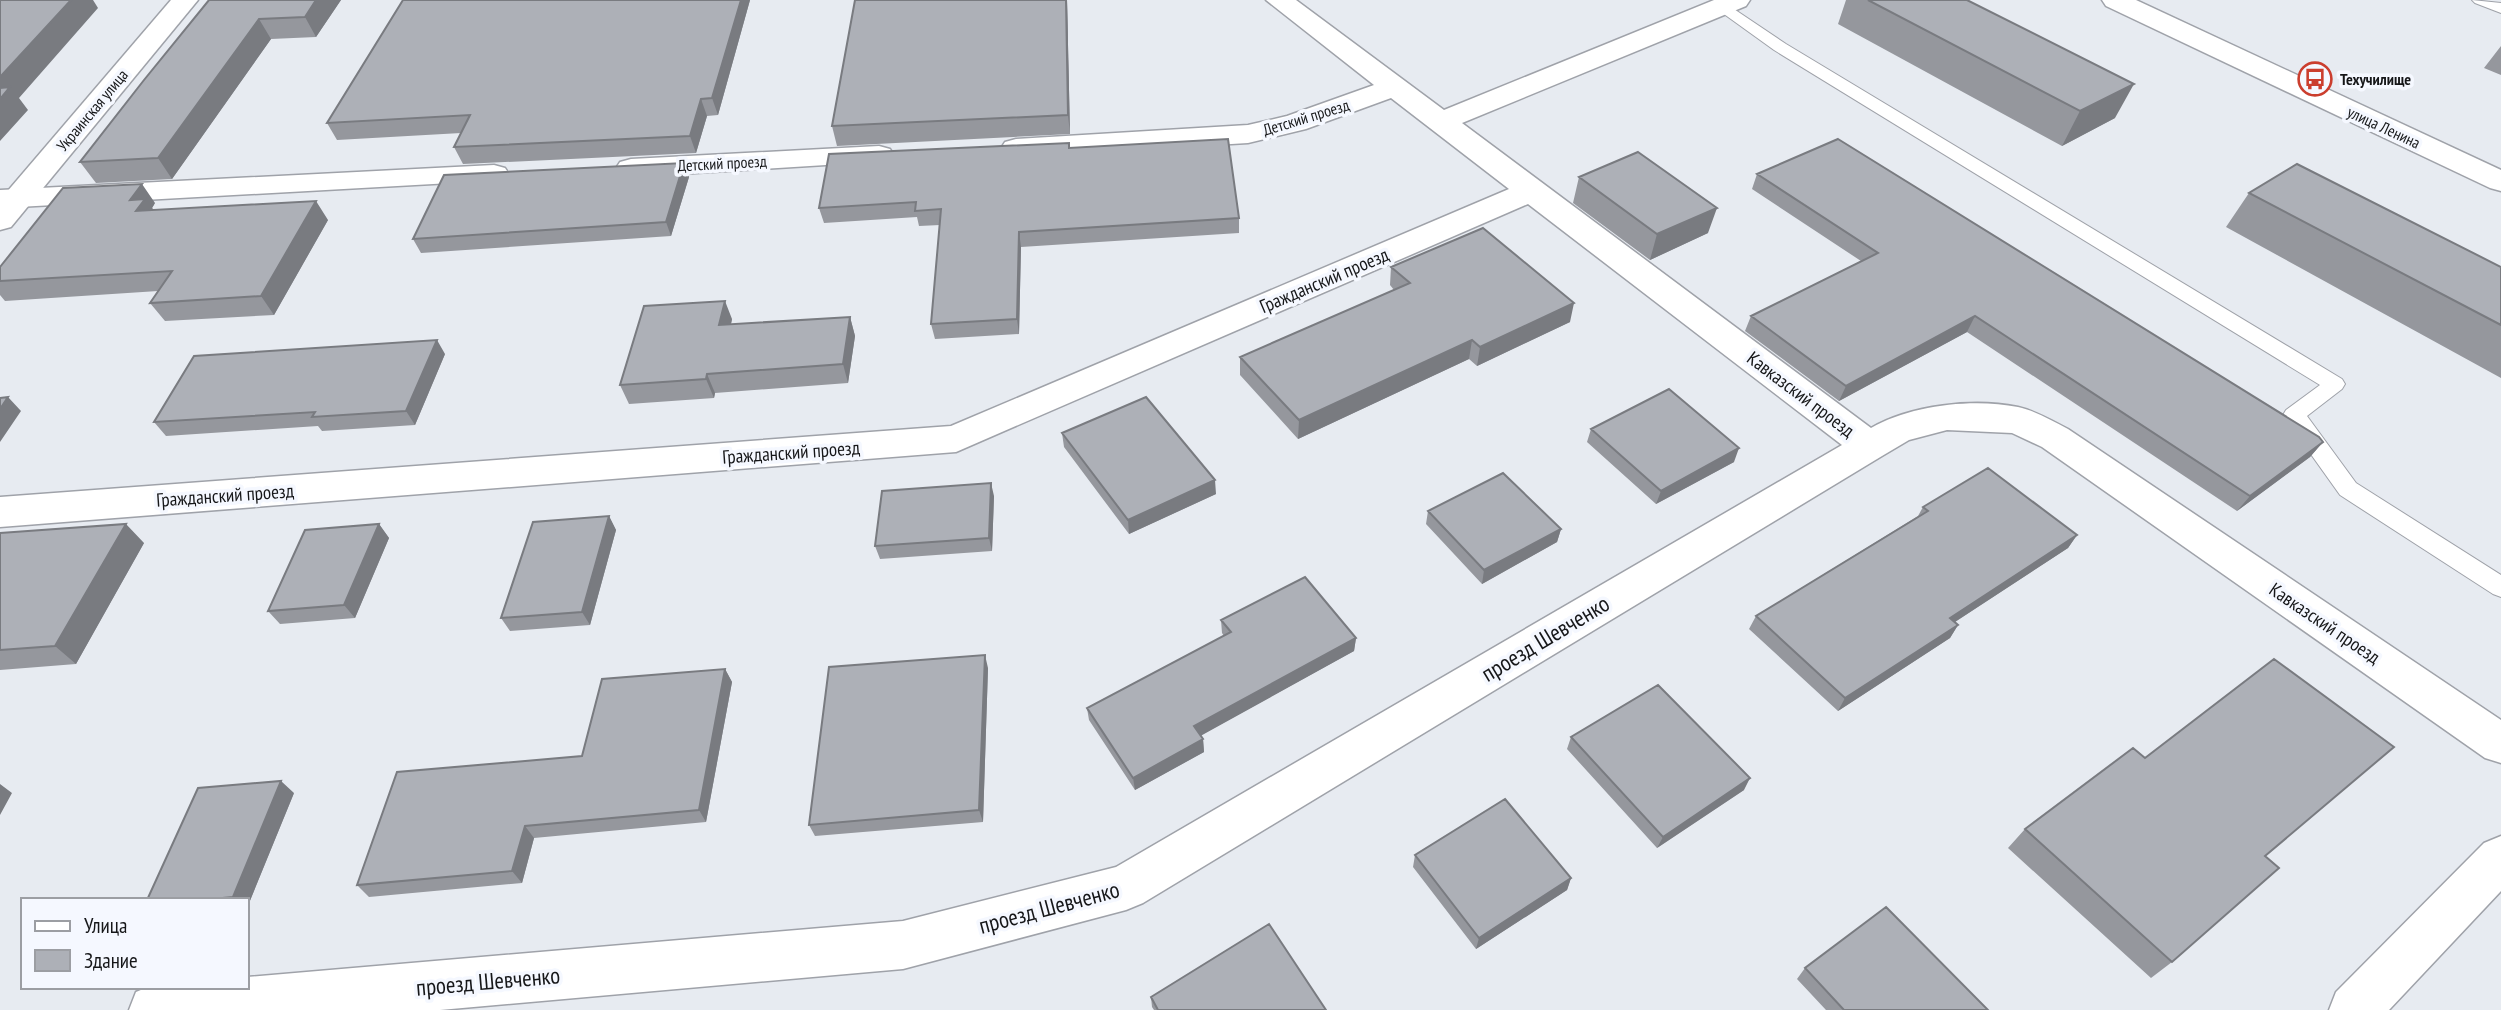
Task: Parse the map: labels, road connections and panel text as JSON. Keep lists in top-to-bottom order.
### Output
{
  "streets": {
    "street": [
      "Украинская улица",
      "Детский проезд",
      "улица Ленина",
      "Гражданский проезд",
      "Кавказский проезд",
      "проезд Шевченко"
    ]
  },
  "crossings": [
    ["Детский проезд", "Кавказский проезд"],
    ["Гражданский проезд", "Кавказский проезд"],
    ["Кавказский проезд", "проезд Шевченко"]
  ],
  "places": {
    "bus stop": ["Техучилище"]
  },
  "legend": ["Улица", "Здание"]
}
